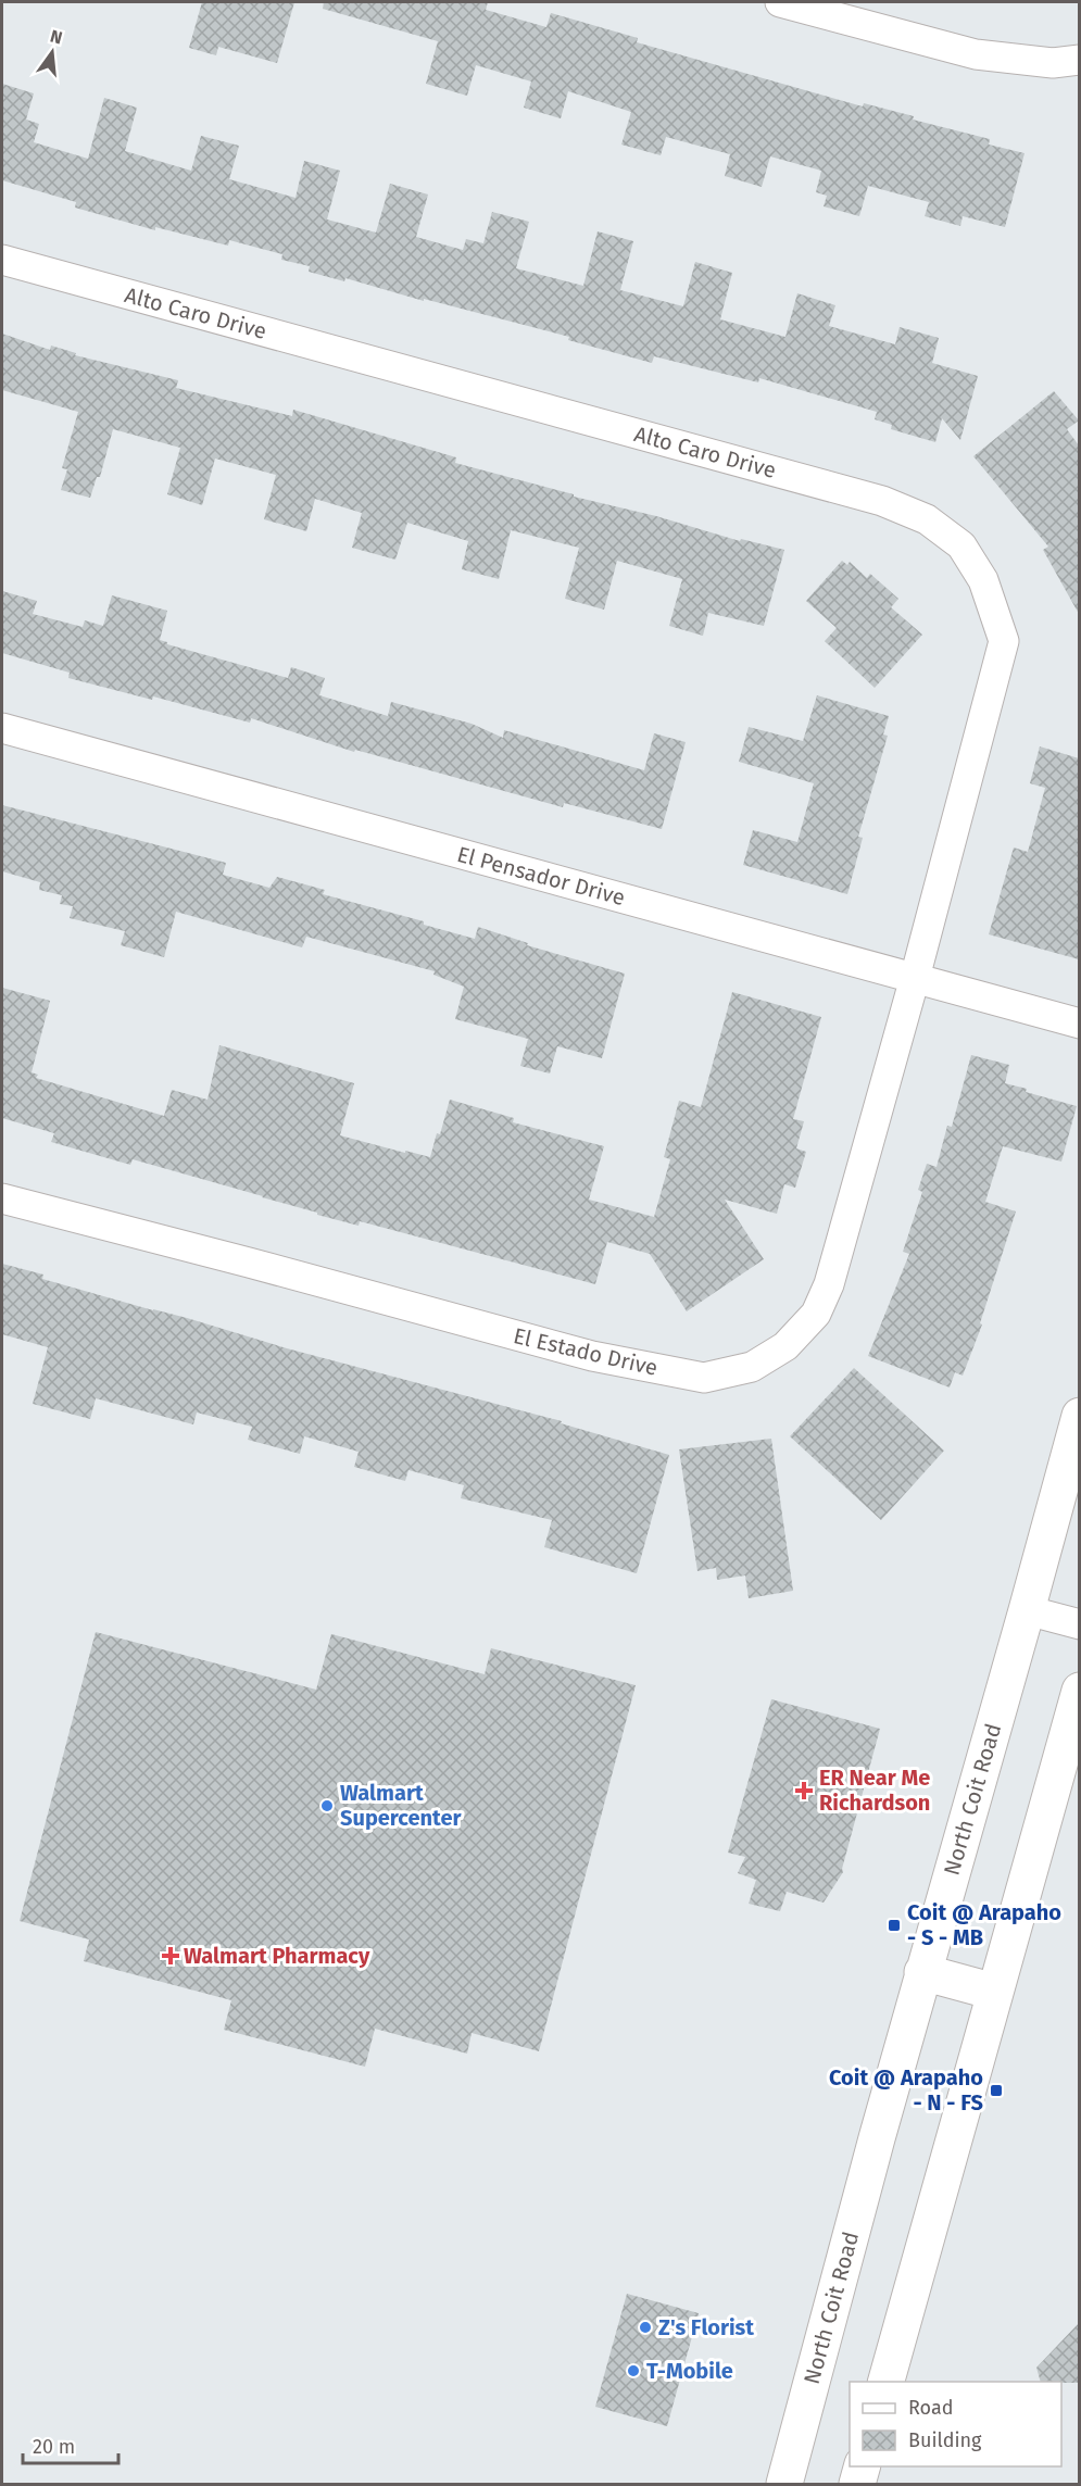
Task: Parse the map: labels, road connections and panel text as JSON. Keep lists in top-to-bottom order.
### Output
{
  "streets": {
    "main road": ["North Coit Road"],
    "street": ["Alto Caro Drive", "El Pensador Drive", "El Estado Drive"]
  },
  "crossings": [
    ["Alto Caro Drive", "El Pensador Drive"],
    ["Alto Caro Drive", "El Estado Drive"],
    ["El Pensador Drive", "El Estado Drive"]
  ],
  "places": {
    "health": ["ER Near Me Richardson", "Walmart Pharmacy"],
    "other": ["Walmart Supercenter", "Z's Florist", "T-Mobile"],
    "transit": ["Coit @ Arapaho - S - MB", "Coit @ Arapaho - N - FS"]
  },
  "legend": ["Road", "Building"],
  "scale_bar": "20 m",
  "north": "top"
}
